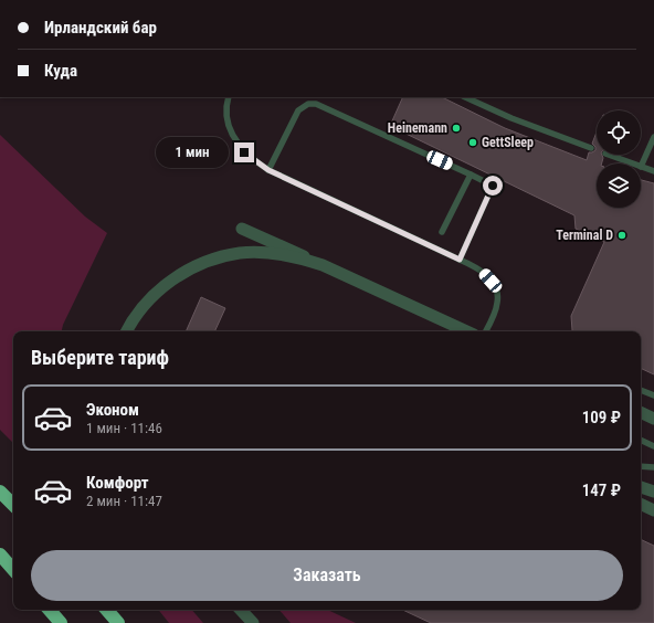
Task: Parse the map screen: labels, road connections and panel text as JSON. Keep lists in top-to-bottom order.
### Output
{
  "places": ["Heinemann", "GettSleep", "Terminal D"],
  "page": {
    "banner": ["Ирландский бар", "Куда"],
    "bubble": "1 мин",
    "heading": "Выберите тариф",
    "list": [
      {
        "name": "Эконом",
        "note": "1 мин · 11:46",
        "value": "109 ₽"
      },
      {
        "name": "Комфорт",
        "note": "2 мин · 11:47",
        "value": "147 ₽"
      }
    ],
    "buttons": "Заказать"
  }
}
